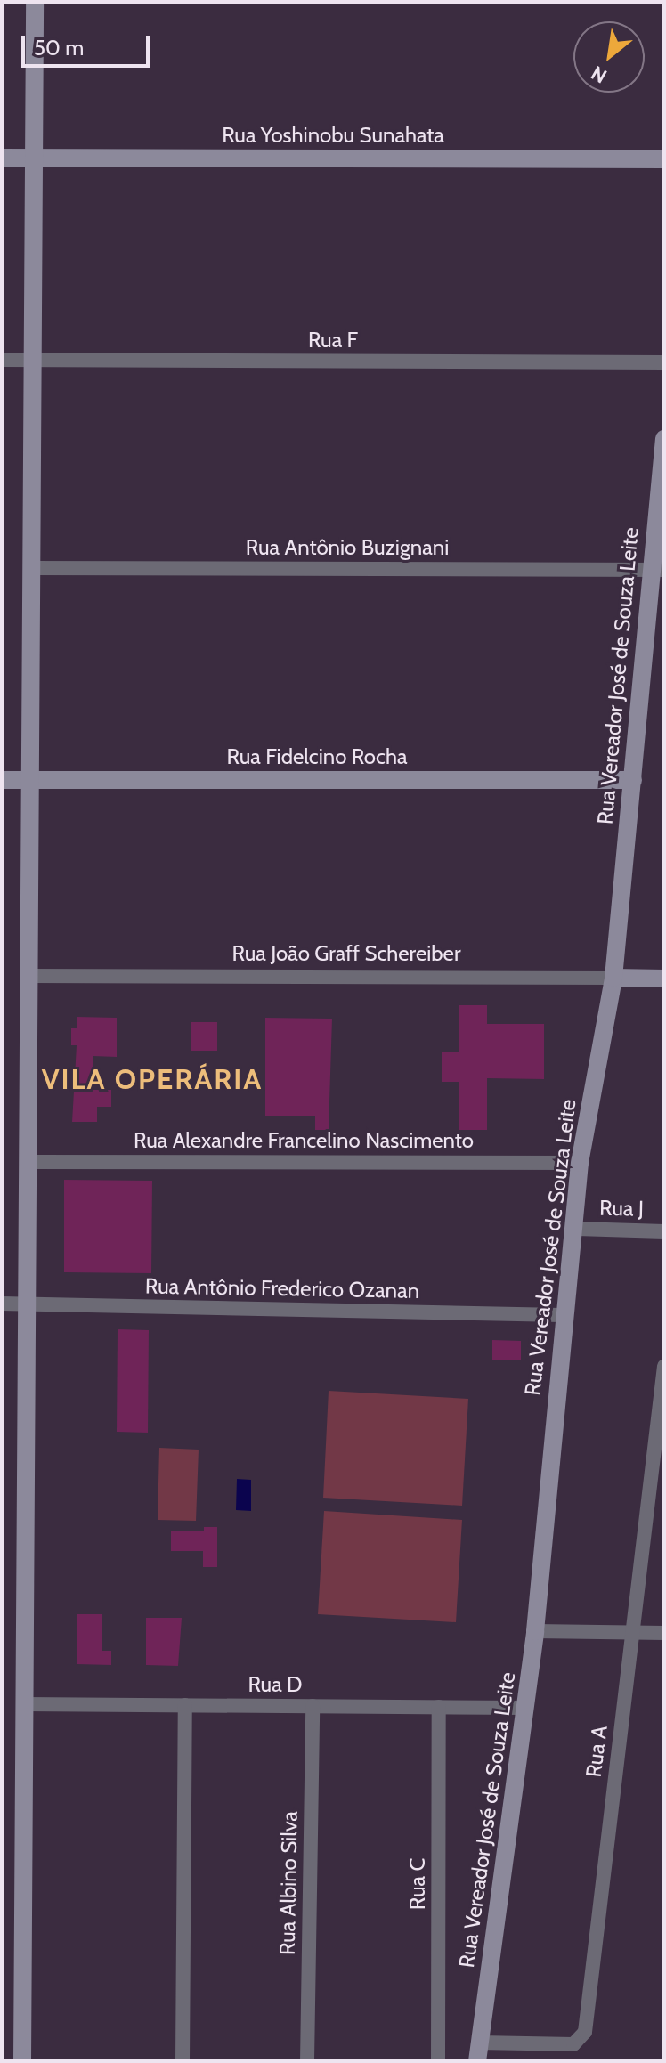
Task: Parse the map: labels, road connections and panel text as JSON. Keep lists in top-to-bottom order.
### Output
{
  "streets": {
    "main road": [
      "Rua Yoshinobu Sunahata",
      "Rua Vereador José de Souza Leite",
      "Rua Fidelcino Rocha",
      "Rua João Graff Schereiber"
    ],
    "street": [
      "Rua F",
      "Rua Antônio Buzignani",
      "Rua Alexandre Francelino Nascimento",
      "Rua J",
      "Rua Antônio Frederico Ozanan",
      "Rua D",
      "Rua A",
      "Rua Albino Silva",
      "Rua C"
    ]
  },
  "crossings": [
    ["Rua Antônio Buzignani", "Rua Vereador José de Souza Leite"],
    ["Rua Vereador José de Souza Leite", "Rua Fidelcino Rocha"],
    ["Rua Vereador José de Souza Leite", "Rua João Graff Schereiber"],
    ["Rua Vereador José de Souza Leite", "Rua Alexandre Francelino Nascimento"],
    ["Rua Vereador José de Souza Leite", "Rua J"],
    ["Rua Vereador José de Souza Leite", "Rua Antônio Frederico Ozanan"],
    ["Rua Vereador José de Souza Leite", "Rua D"],
    ["Rua Vereador José de Souza Leite", "Rua A"],
    ["Rua D", "Rua Albino Silva"],
    ["Rua D", "Rua C"]
  ],
  "districts": ["VILA OPERÁRIA"],
  "scale_bar": "50 m",
  "north": "bottom left"
}
